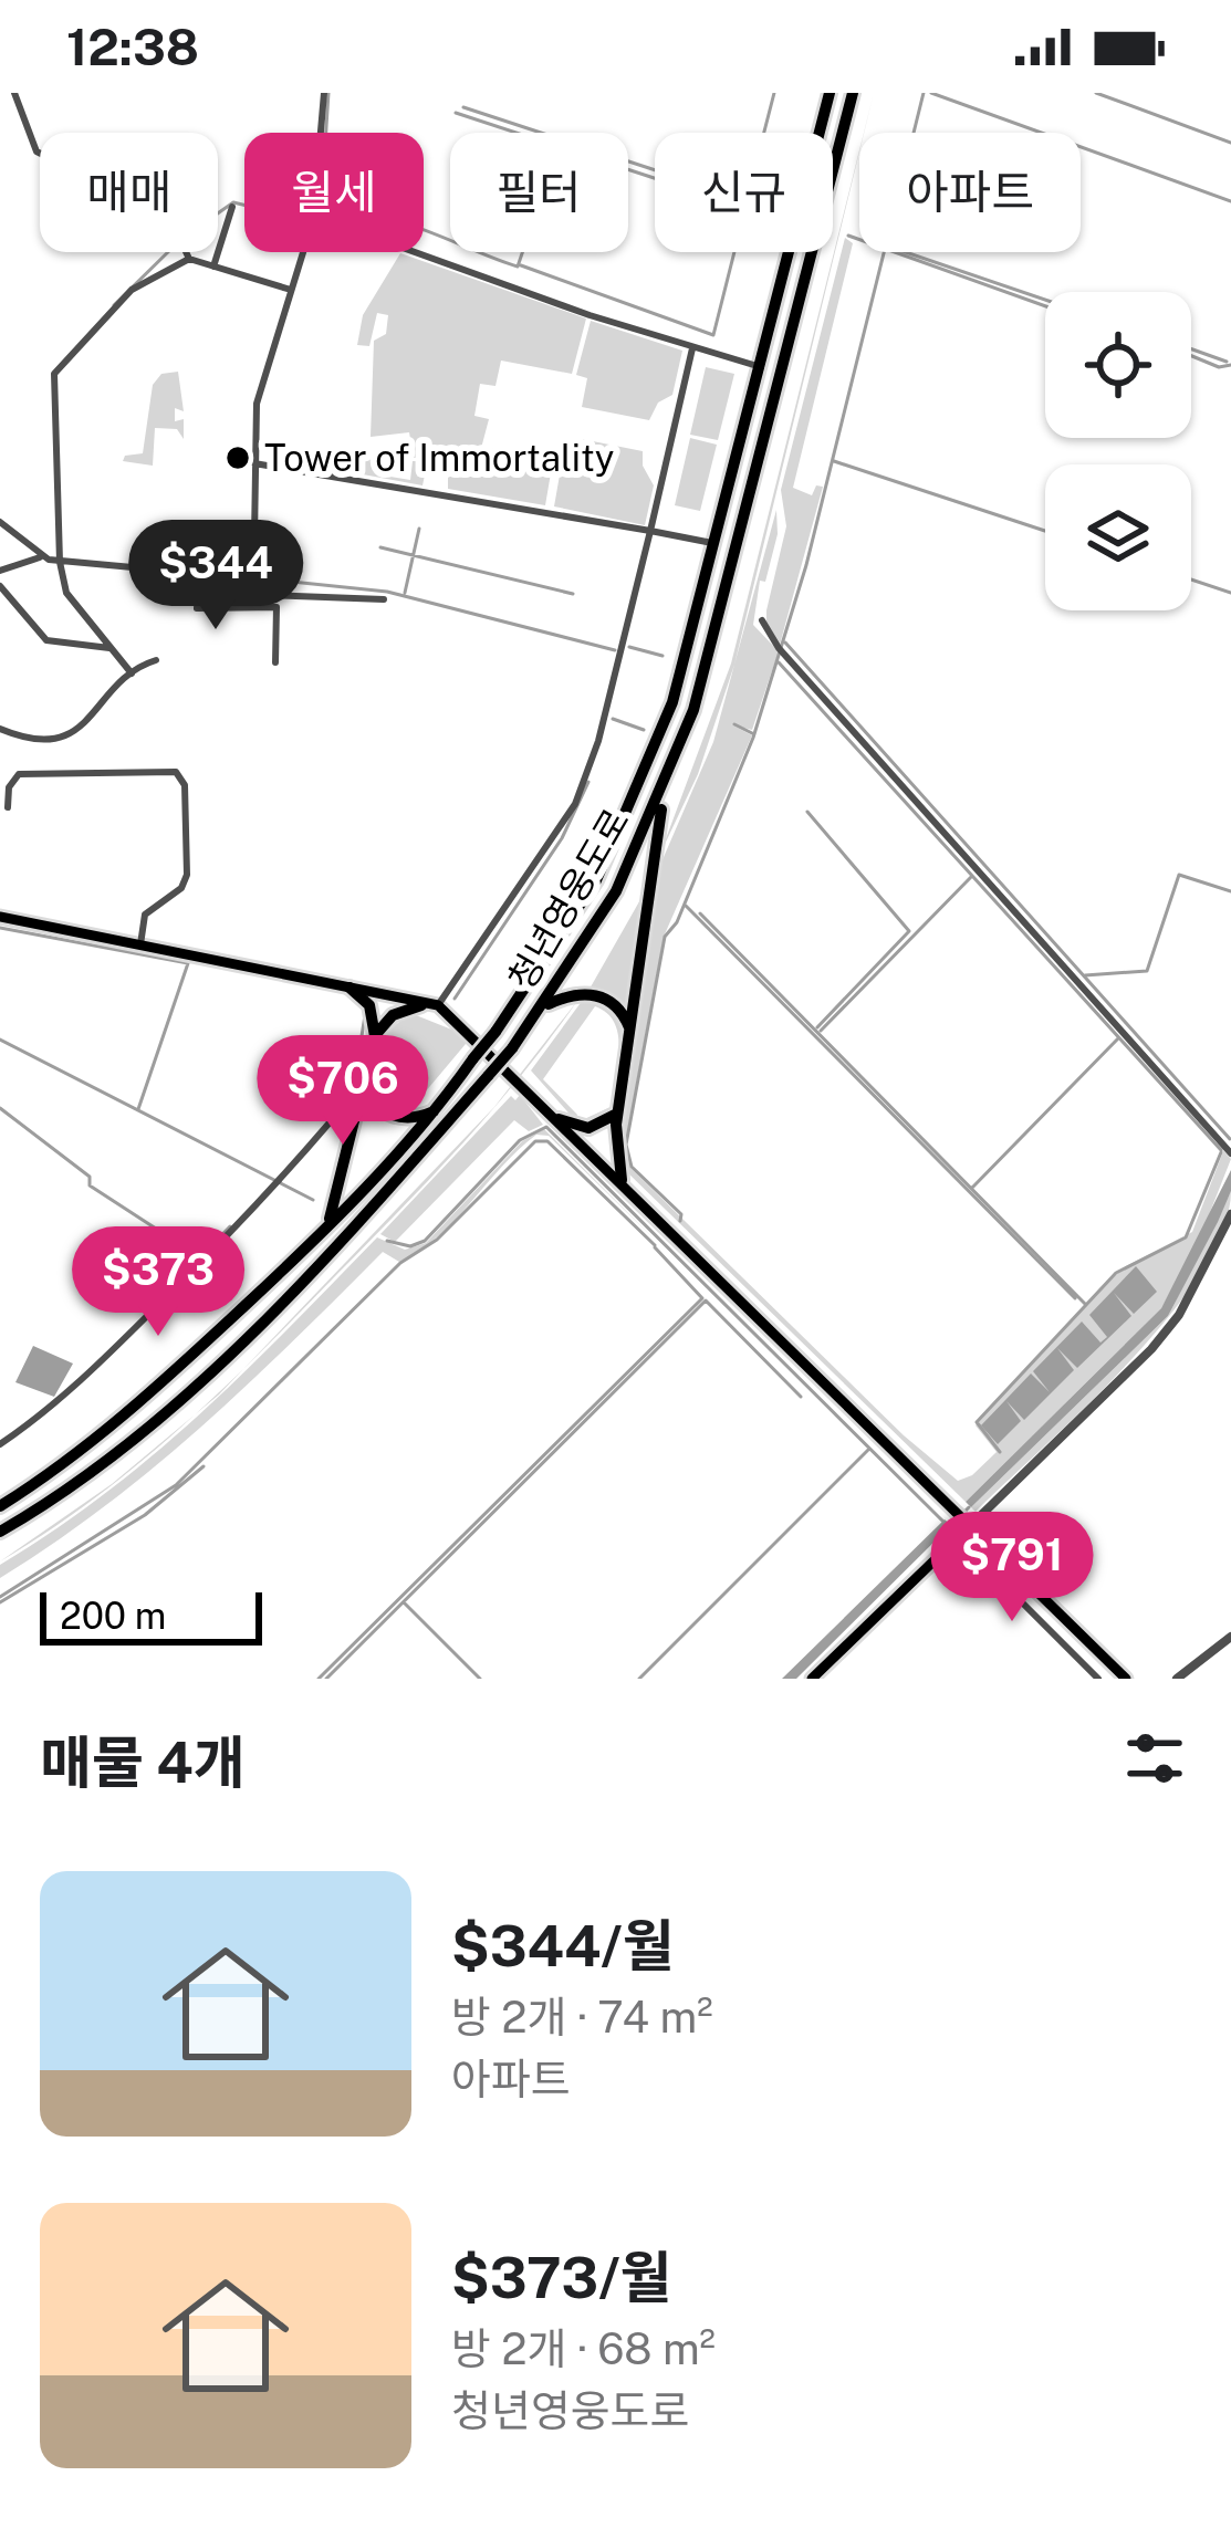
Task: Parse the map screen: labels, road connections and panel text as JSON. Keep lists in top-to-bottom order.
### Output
{
  "streets": {
    "highway": ["청년영웅도로"]
  },
  "places": ["Tower of Immortality"],
  "scale_bar": "200 m",
  "page": {
    "status": "12:38",
    "chip": [
      "매매",
      "월세",
      "필터",
      "신규",
      "아파트"
    ],
    "price": [
      "$344",
      "$706",
      "$373",
      "$791"
    ],
    "scale": "200 m",
    "heading": "매물 4개",
    "list": [
      {
        "name": "$344/월",
        "note": "방 2개 · 74 m² · 아파트"
      },
      {
        "name": "$373/월",
        "note": "방 2개 · 68 m² · 청년영웅도로"
      }
    ]
  }
}
